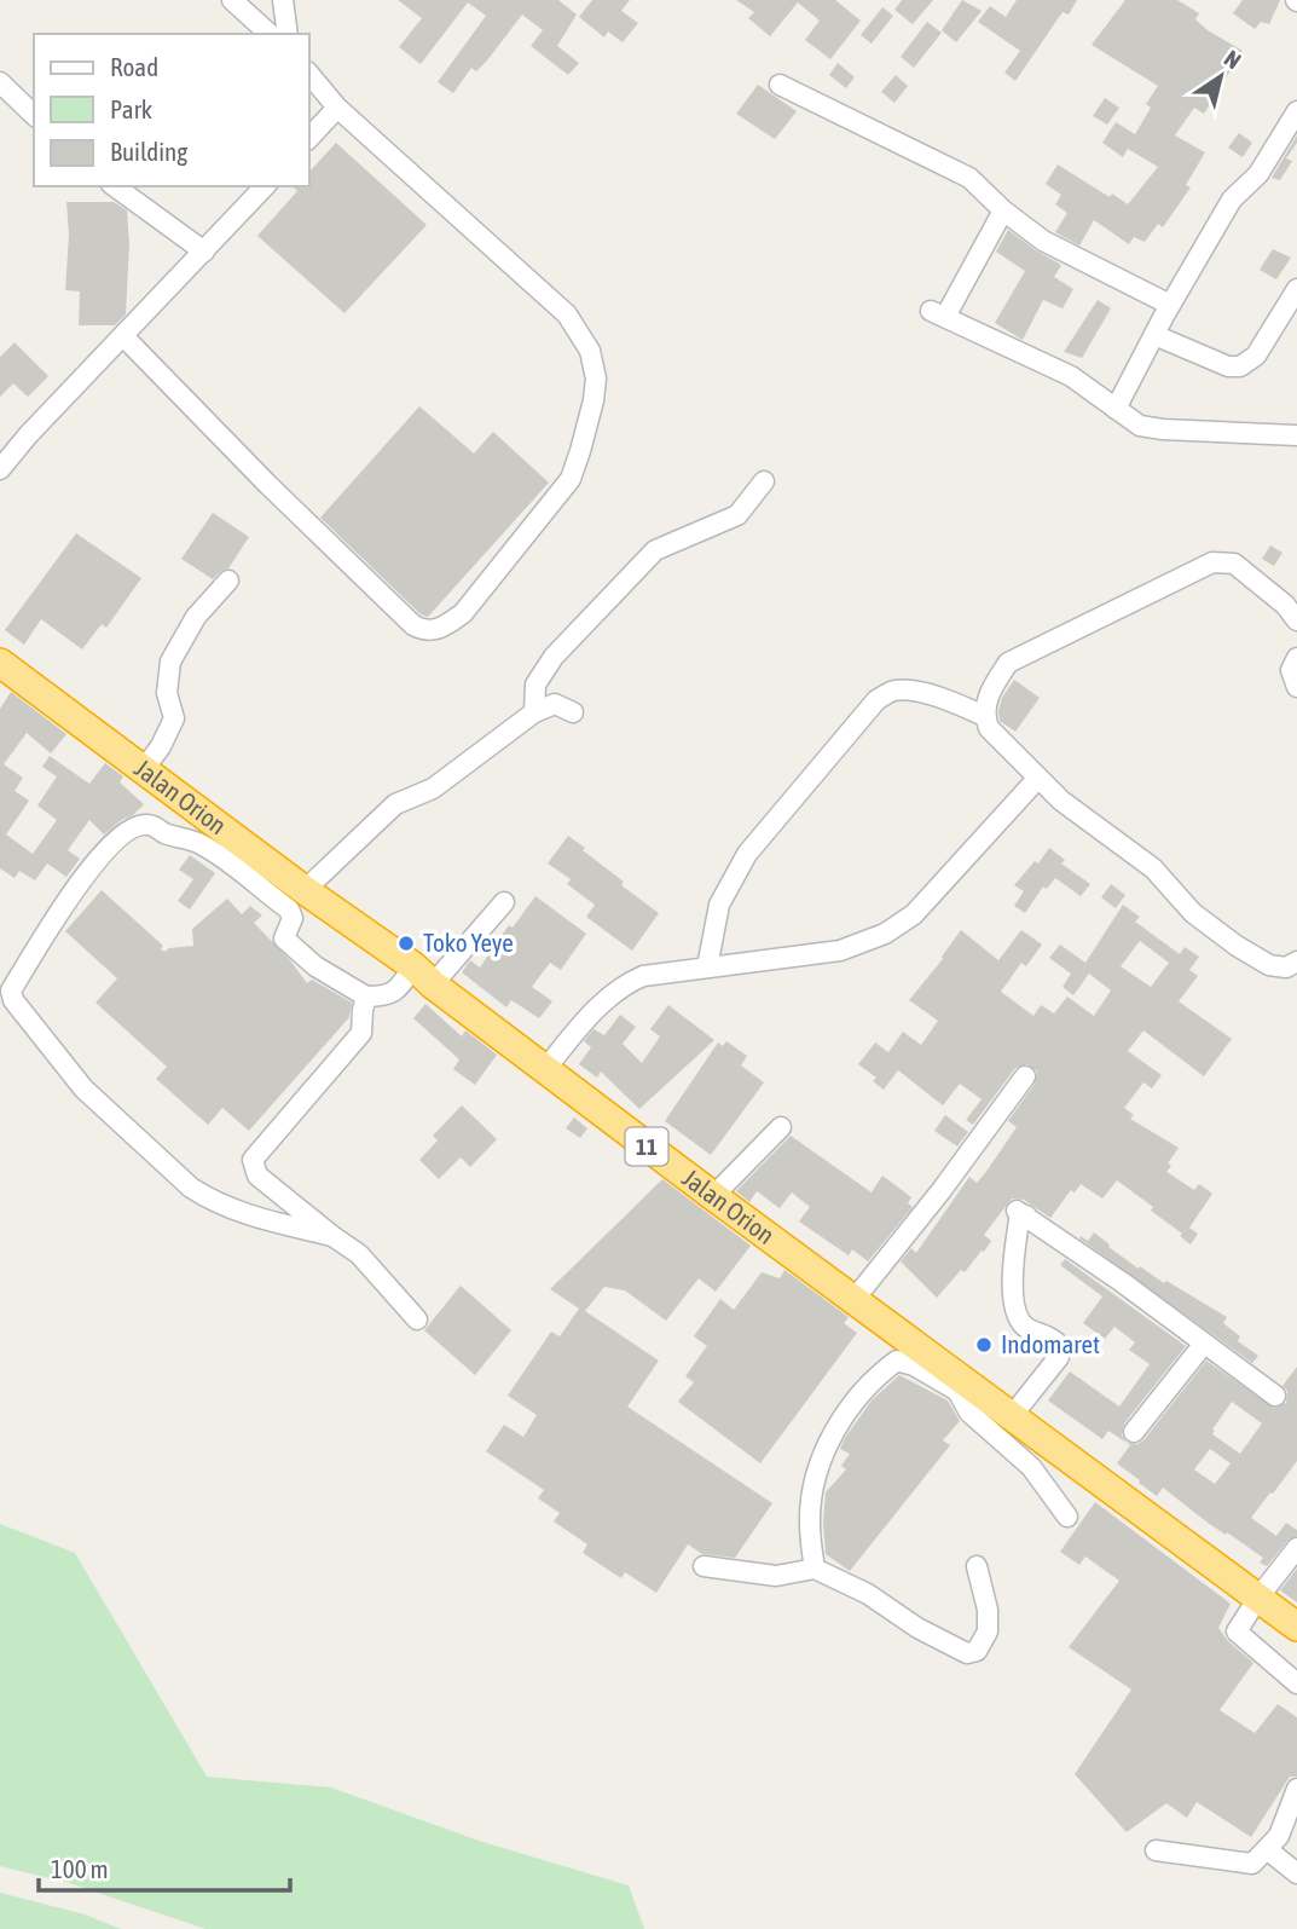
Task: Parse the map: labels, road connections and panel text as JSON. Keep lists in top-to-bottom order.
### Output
{
  "streets": {
    "highway": ["Jalan Orion", "11"]
  },
  "places": ["Toko Yeye", "Indomaret"],
  "legend": ["Road", "Park", "Building"],
  "scale_bar": "100 m",
  "north": "top right"
}
